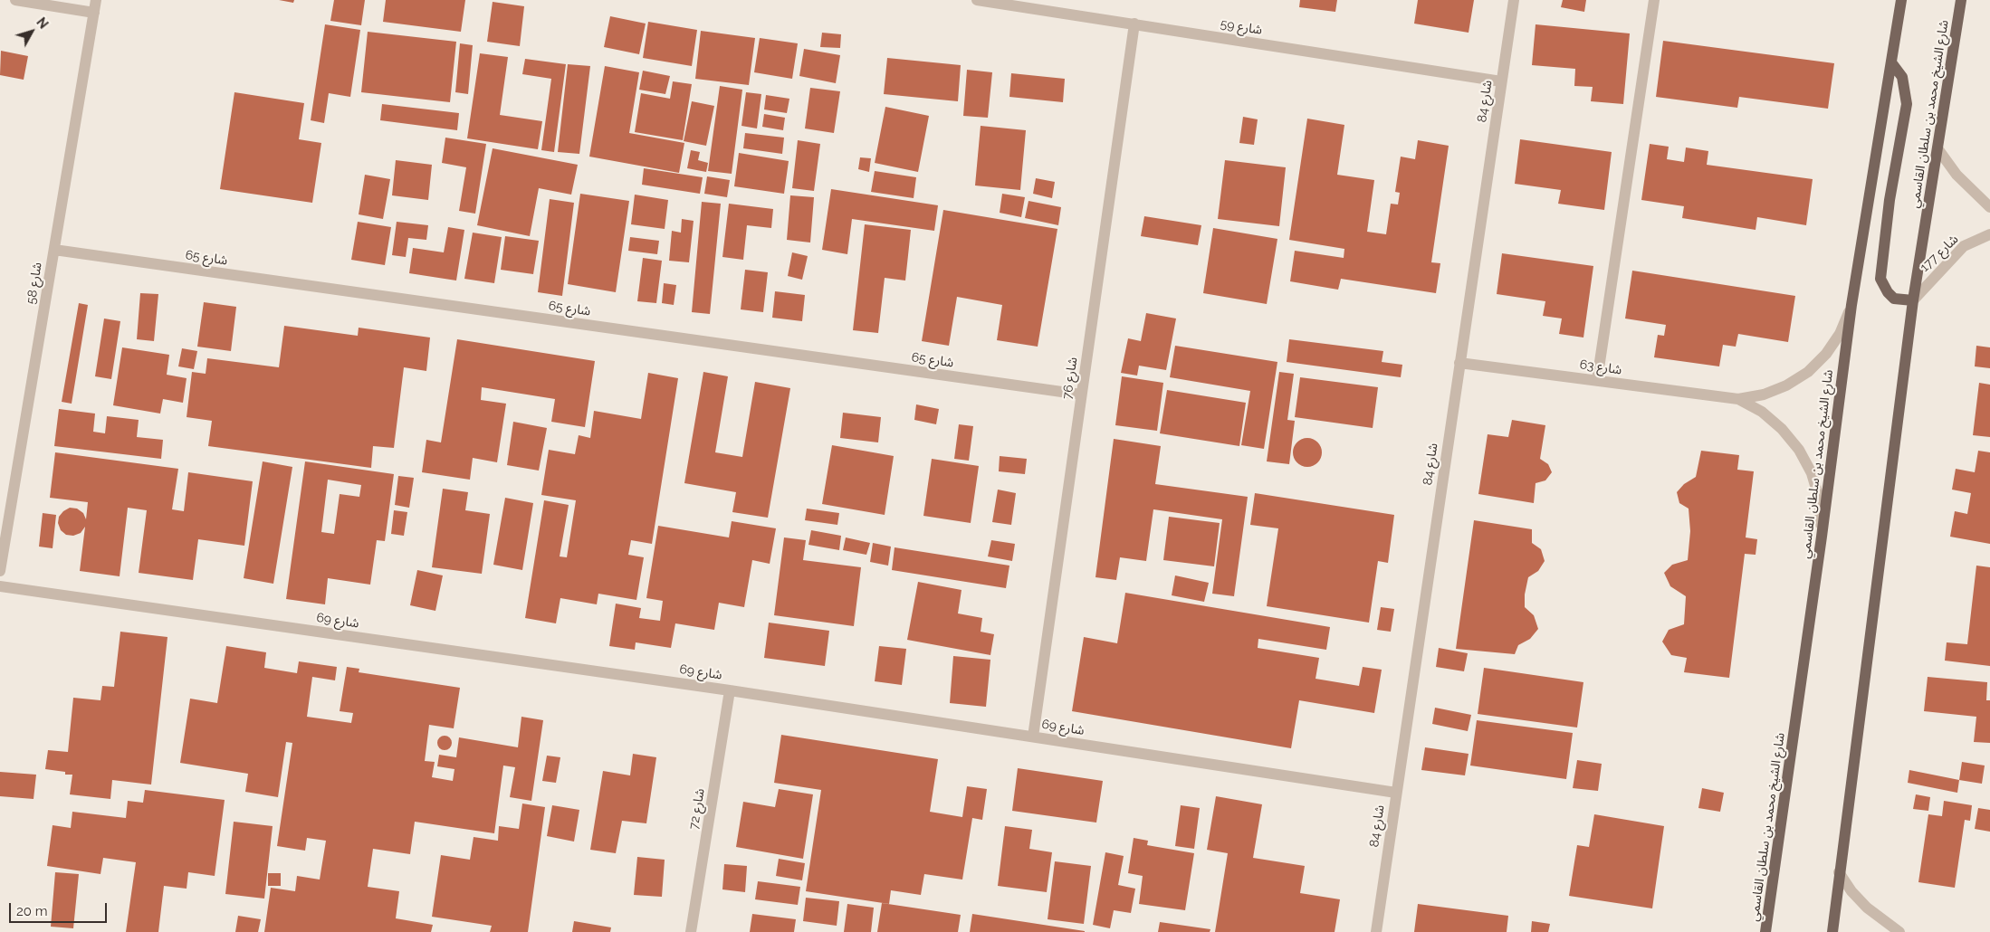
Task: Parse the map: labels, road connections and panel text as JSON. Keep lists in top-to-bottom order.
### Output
{
  "streets": {
    "main road": ["شارع الشيخ محمد بن سلطان القاسمي"],
    "street": [
      "شارع 59",
      "شارع 84",
      "شارع 177",
      "شارع 65",
      "شارع 58",
      "شارع 63",
      "شارع 76",
      "شارع 69",
      "شارع 72"
    ]
  },
  "crossings": [
    ["شارع 59", "شارع 84"],
    ["شارع 59", "شارع 76"],
    ["شارع 84", "شارع 63"],
    ["شارع 84", "شارع 69"],
    ["شارع الشيخ محمد بن سلطان القاسمي", "شارع 177"],
    ["شارع الشيخ محمد بن سلطان القاسمي", "شارع 63"],
    ["شارع 65", "شارع 58"],
    ["شارع 65", "شارع 76"],
    ["شارع 76", "شارع 69"],
    ["شارع 69", "شارع 72"]
  ],
  "scale_bar": "20 m",
  "north": "top right"
}
